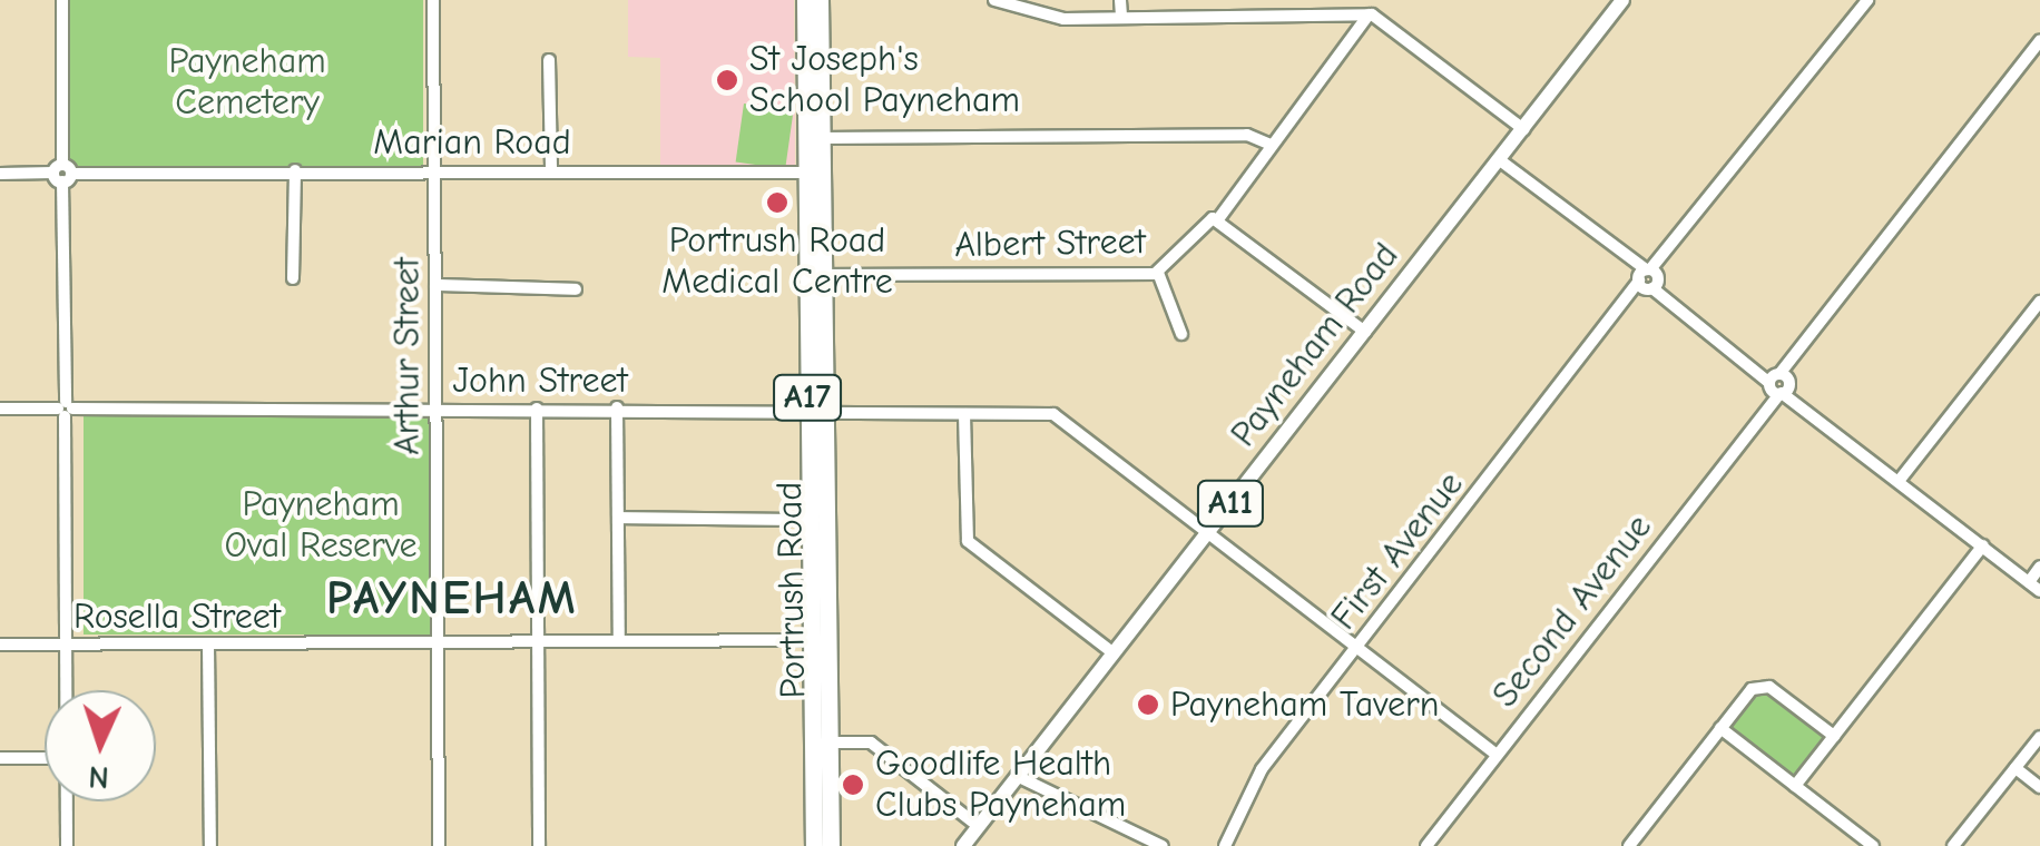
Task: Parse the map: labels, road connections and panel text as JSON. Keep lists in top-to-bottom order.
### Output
{
  "streets": {
    "highway": ["A17", "Portrush Road"],
    "main road": ["Payneham Road", "A11"],
    "street": [
      "Marian Road",
      "Albert Street",
      "Arthur Street",
      "John Street",
      "First Avenue",
      "Second Avenue",
      "Rosella Street"
    ]
  },
  "crossings": [
    ["Marian Road", "Arthur Street"],
    ["Marian Road", "Portrush Road"],
    ["Albert Street", "Portrush Road"],
    ["Payneham Road", "John Street"],
    ["Arthur Street", "John Street"],
    ["Arthur Street", "Rosella Street"],
    ["John Street", "First Avenue"],
    ["John Street", "Portrush Road"],
    ["John Street", "Second Avenue"],
    ["Portrush Road", "Rosella Street"]
  ],
  "districts": ["PAYNEHAM"],
  "parks": ["Payneham Cemetery", "Payneham Oval Reserve"],
  "places": [
    "St Joseph's School Payneham",
    "Portrush Road Medical Centre",
    "Payneham Tavern",
    "Goodlife Health Clubs Payneham"
  ],
  "north": "bottom"
}
